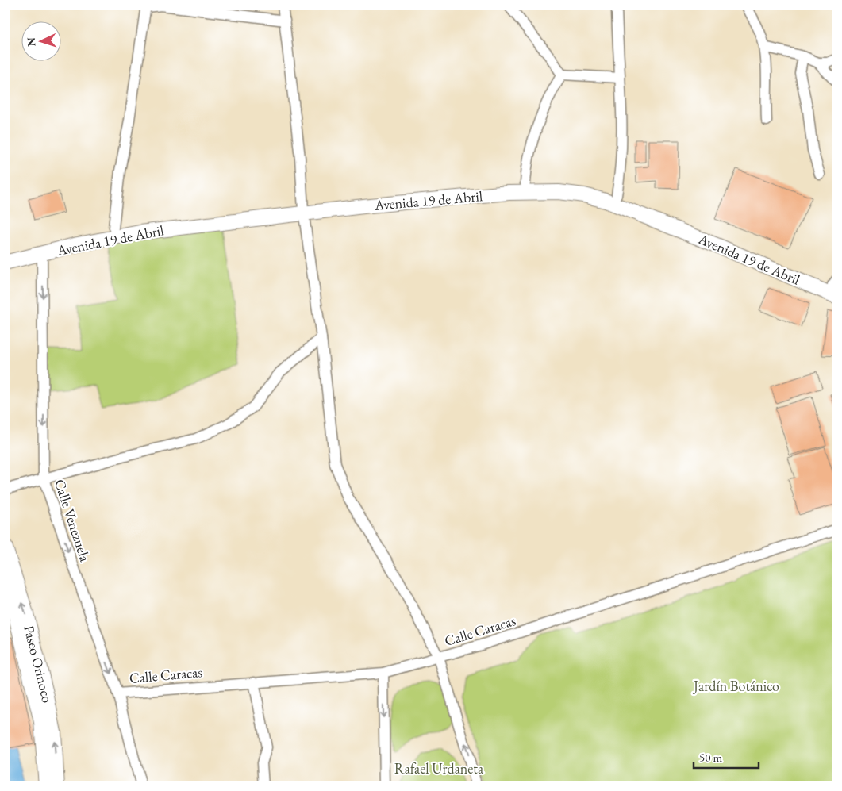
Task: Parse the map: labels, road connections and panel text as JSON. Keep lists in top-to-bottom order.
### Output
{
  "streets": {
    "street": [
      "Avenida 19 de Abril",
      "Calle Venezuela",
      "Calle Caracas",
      "Paseo Orinoco"
    ]
  },
  "crossings": [
    ["Avenida 19 de Abril", "Calle Venezuela"],
    ["Calle Venezuela", "Calle Caracas"]
  ],
  "one_way": ["Calle Venezuela"],
  "parks": ["Jardín Botánico", "Rafael Urdaneta"],
  "scale_bar": "50 m",
  "north": "left"
}
